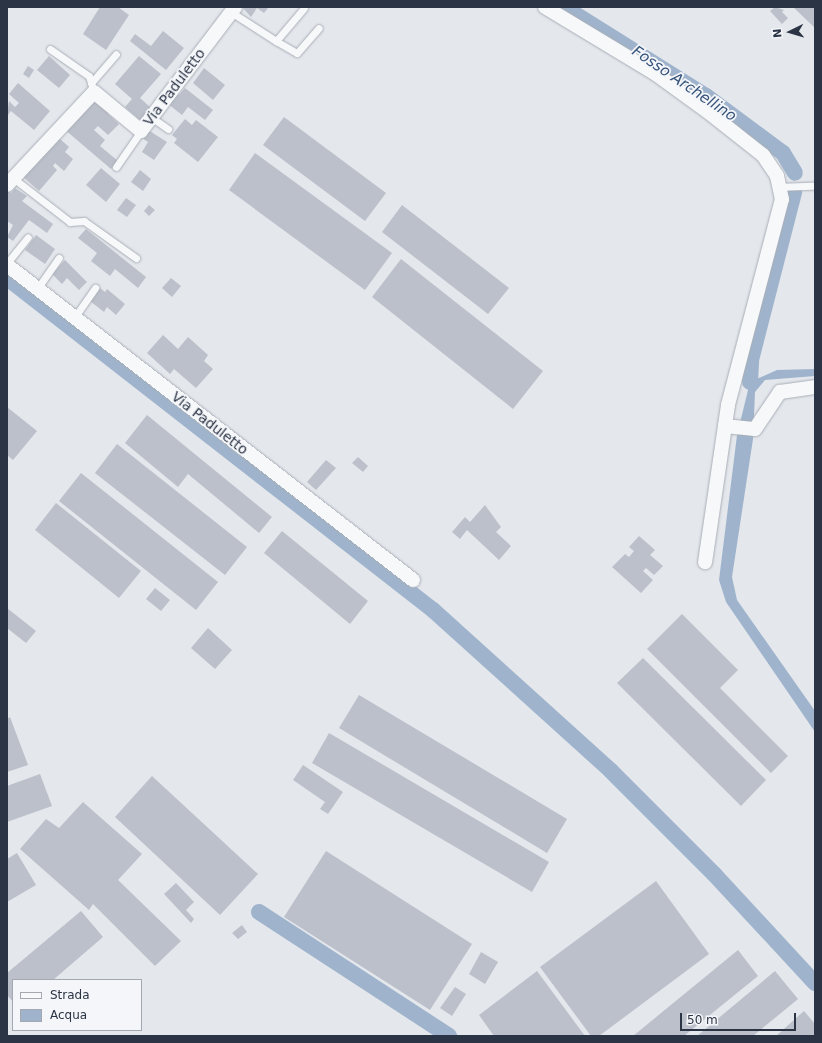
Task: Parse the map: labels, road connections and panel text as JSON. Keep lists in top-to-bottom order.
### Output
{
  "streets": {
    "street": ["Via Paduletto"]
  },
  "water": ["Fosso Archellino"],
  "legend": ["Strada", "Acqua"],
  "scale_bar": "50 m",
  "north": "left"
}
